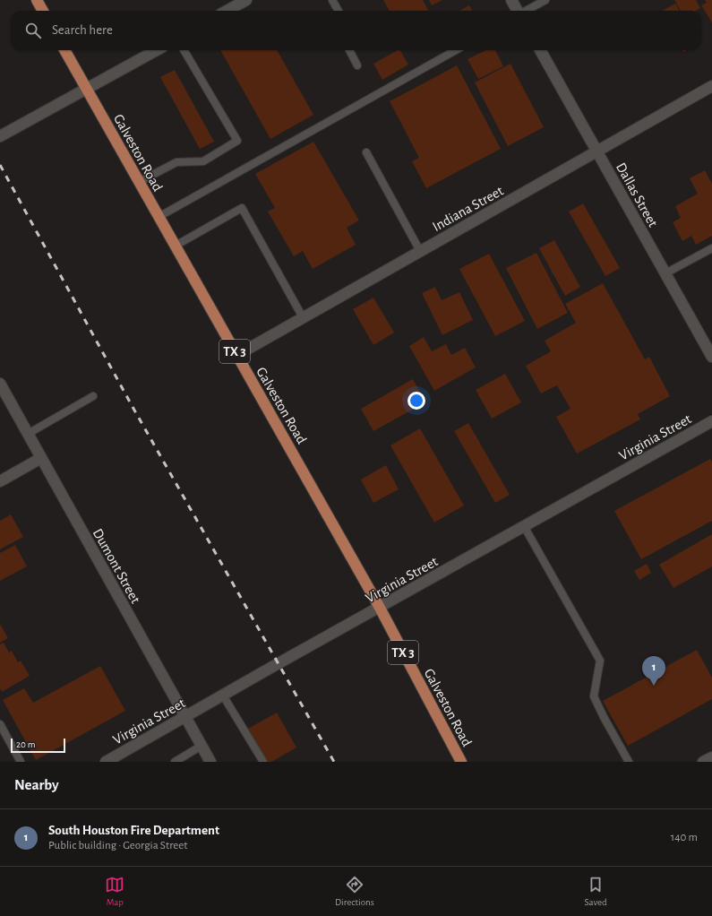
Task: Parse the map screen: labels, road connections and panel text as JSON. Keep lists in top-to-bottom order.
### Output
{
  "streets": {
    "main road": ["Galveston Road", "TX 3"],
    "street": [
      "Dallas Street",
      "Indiana Street",
      "Virginia Street",
      "Dumont Street"
    ]
  },
  "crossings": [
    ["Galveston Road", "Indiana Street"],
    ["Galveston Road", "Virginia Street"],
    ["Dallas Street", "Indiana Street"],
    ["Virginia Street", "Dumont Street"]
  ],
  "scale_bar": "20 m",
  "page": {
    "search": "Search here",
    "pins": "1",
    "scale": "20 m",
    "heading": "Nearby",
    "list": [
      {
        "mark": "1",
        "name": "South Houston Fire Department",
        "note": "Public building · Georgia Street",
        "value": "140 m"
      }
    ],
    "nav": ["Map", "Directions", "Saved"]
  }
}
